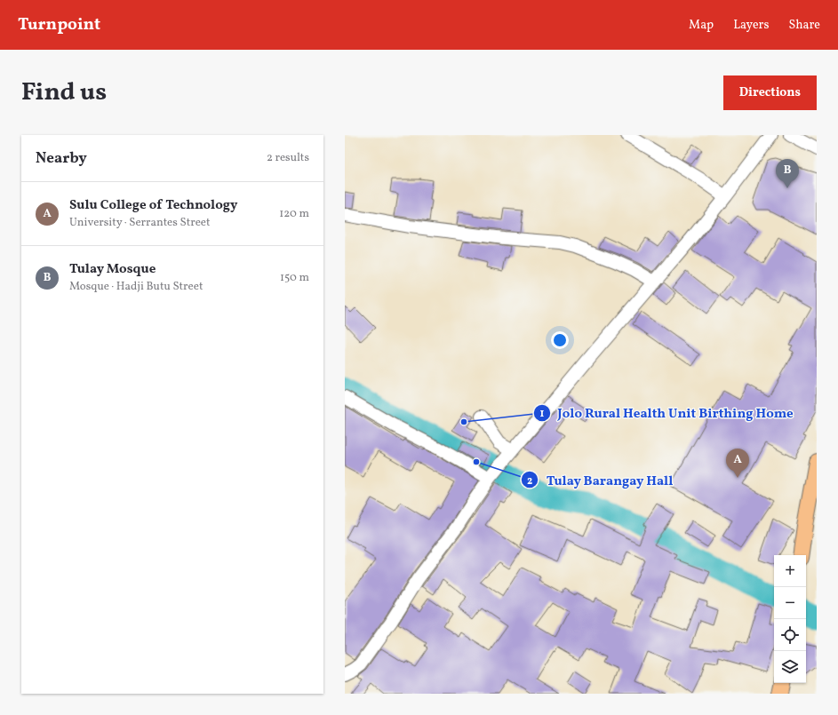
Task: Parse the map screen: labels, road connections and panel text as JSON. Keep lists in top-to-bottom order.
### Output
{
  "places": ["Jolo Rural Health Unit Birthing Home", "Tulay Barangay Hall"],
  "page": {
    "header": "Turnpoint",
    "nav": ["Map", "Layers", "Share"],
    "title": "Find us",
    "buttons": "Directions",
    "heading": ["Nearby", "2 results"],
    "pins": ["B", "A"],
    "list": [
      {
        "mark": "A",
        "name": "Sulu College of Technology",
        "note": "University · Serrantes Street",
        "value": "120 m"
      },
      {
        "mark": "B",
        "name": "Tulay Mosque",
        "note": "Mosque · Hadji Butu Street",
        "value": "150 m"
      }
    ],
    "map_buttons": ["+", "−"]
  }
}
